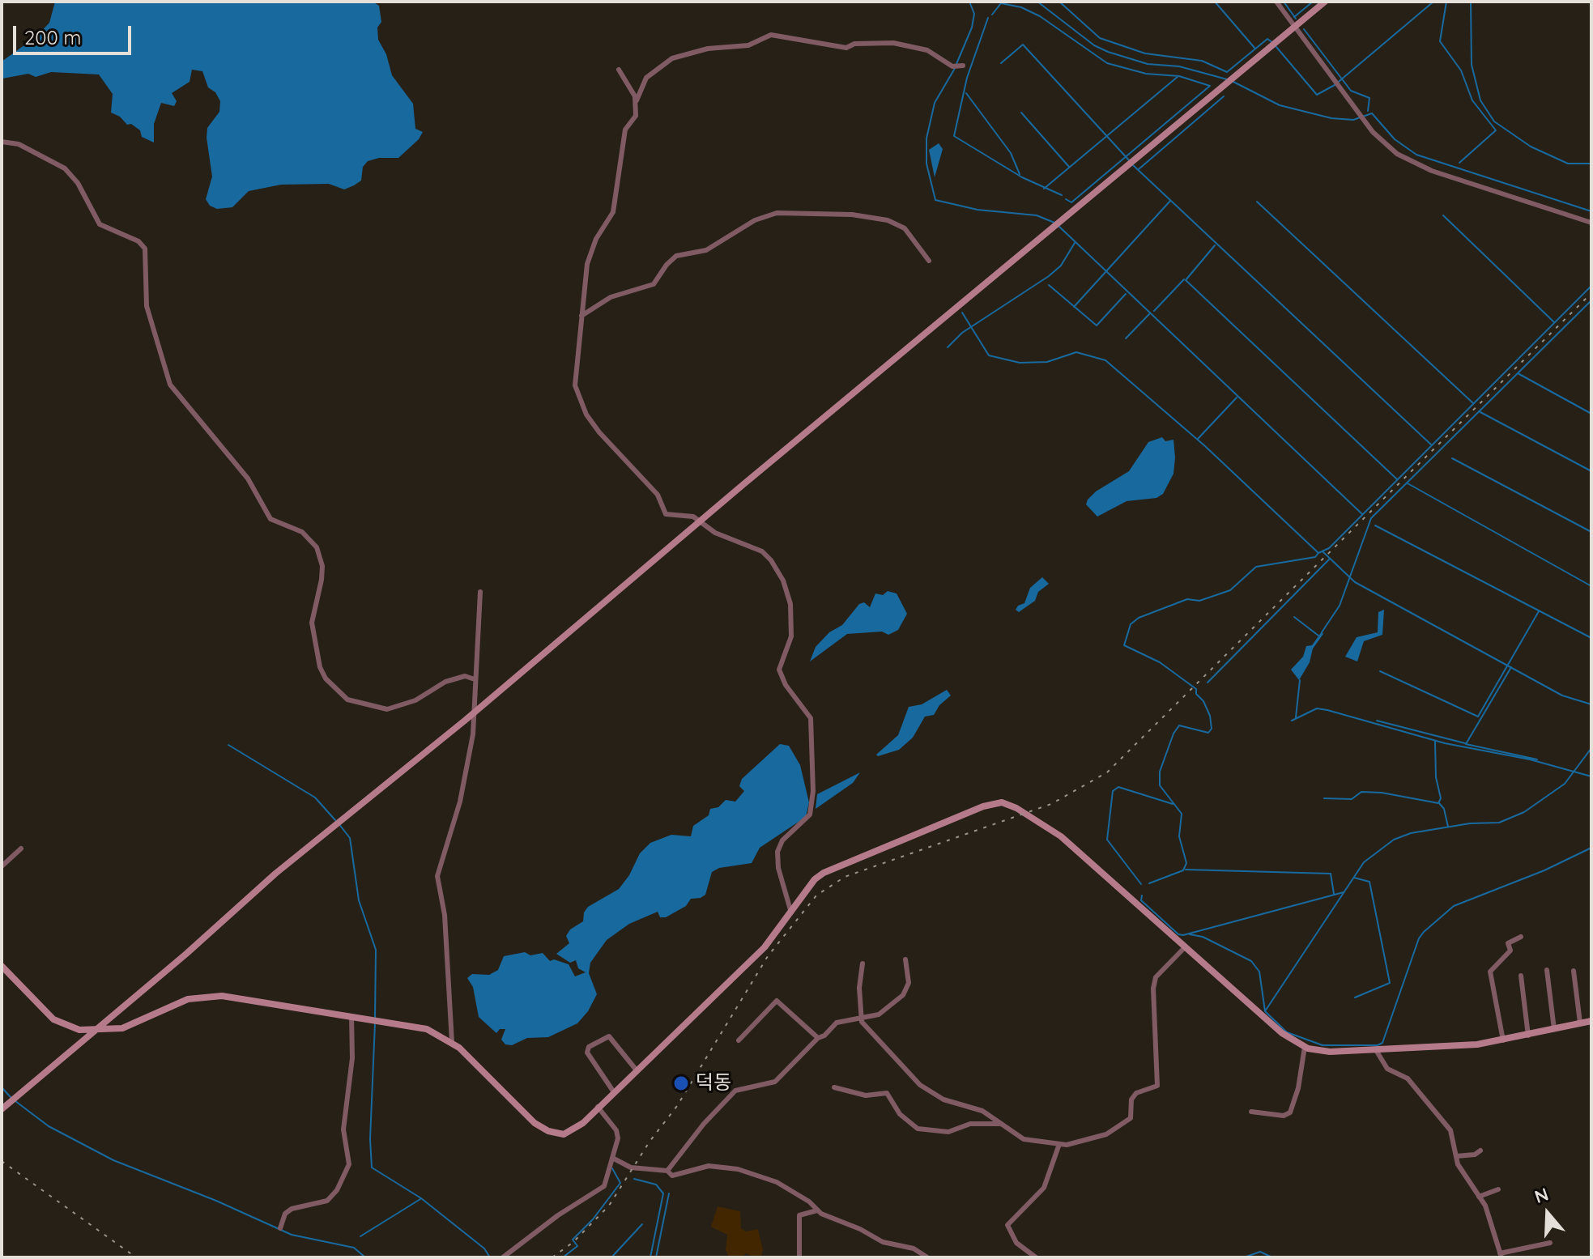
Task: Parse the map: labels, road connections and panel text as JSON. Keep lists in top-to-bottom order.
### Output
{
  "places": ["덕동"],
  "scale_bar": "200 m",
  "north": "top"
}
